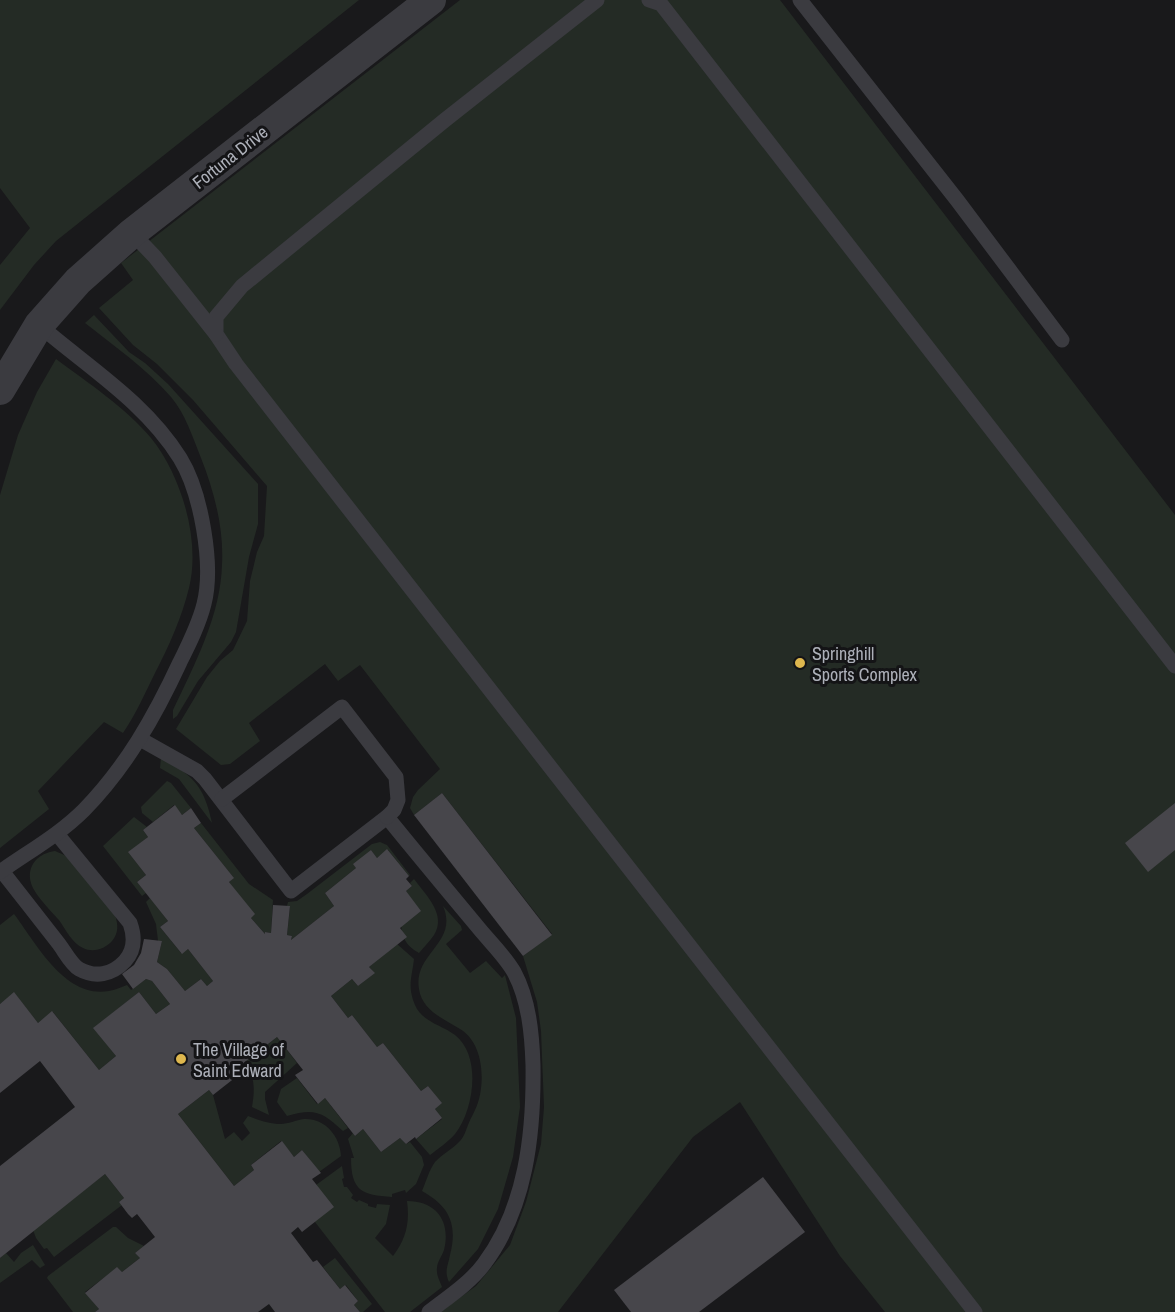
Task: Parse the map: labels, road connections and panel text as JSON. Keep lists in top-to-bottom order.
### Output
{
  "streets": {
    "street": ["Fortuna Drive"]
  },
  "places": ["Springhill Sports Complex", "The Village of Saint Edward"]
}
